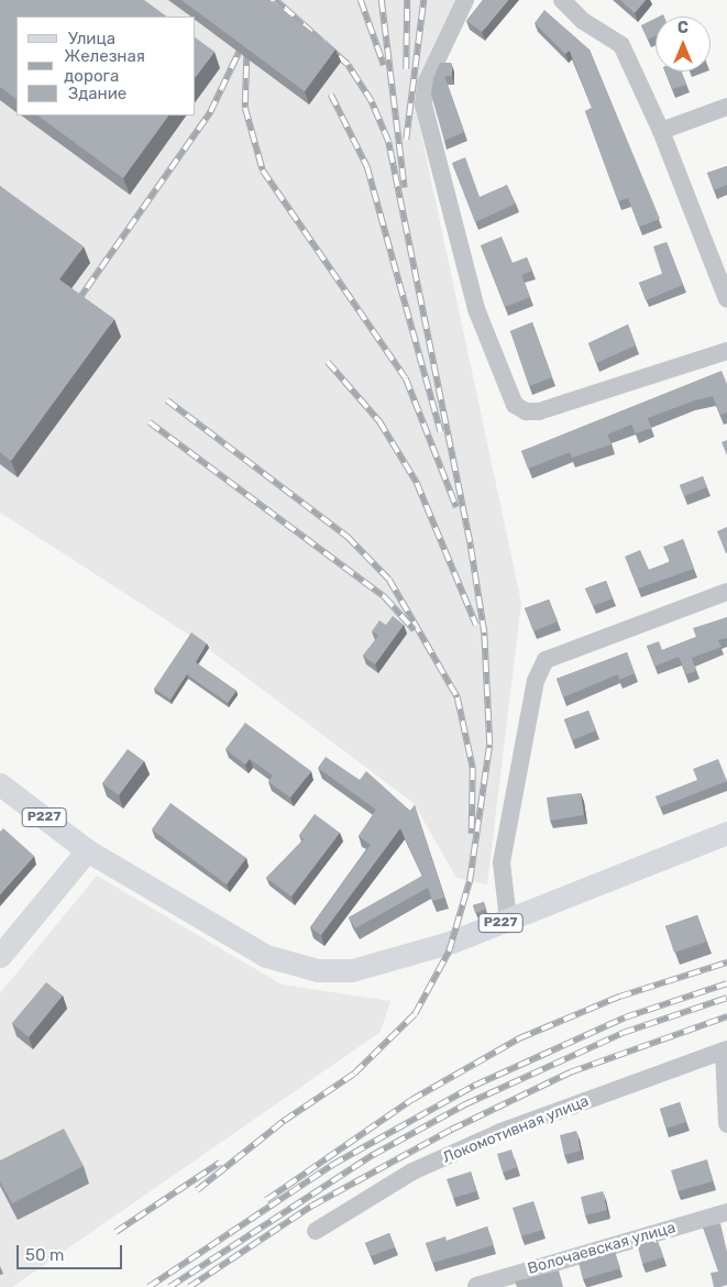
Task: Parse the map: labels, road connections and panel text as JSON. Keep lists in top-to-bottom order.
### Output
{
  "streets": {
    "main road": ["Р227"],
    "street": ["Локомотивная улица", "Волочаевская улица"]
  },
  "legend": ["Улица", "Железная дорога", "Здание"],
  "scale_bar": "50 m",
  "north": "top"
}
